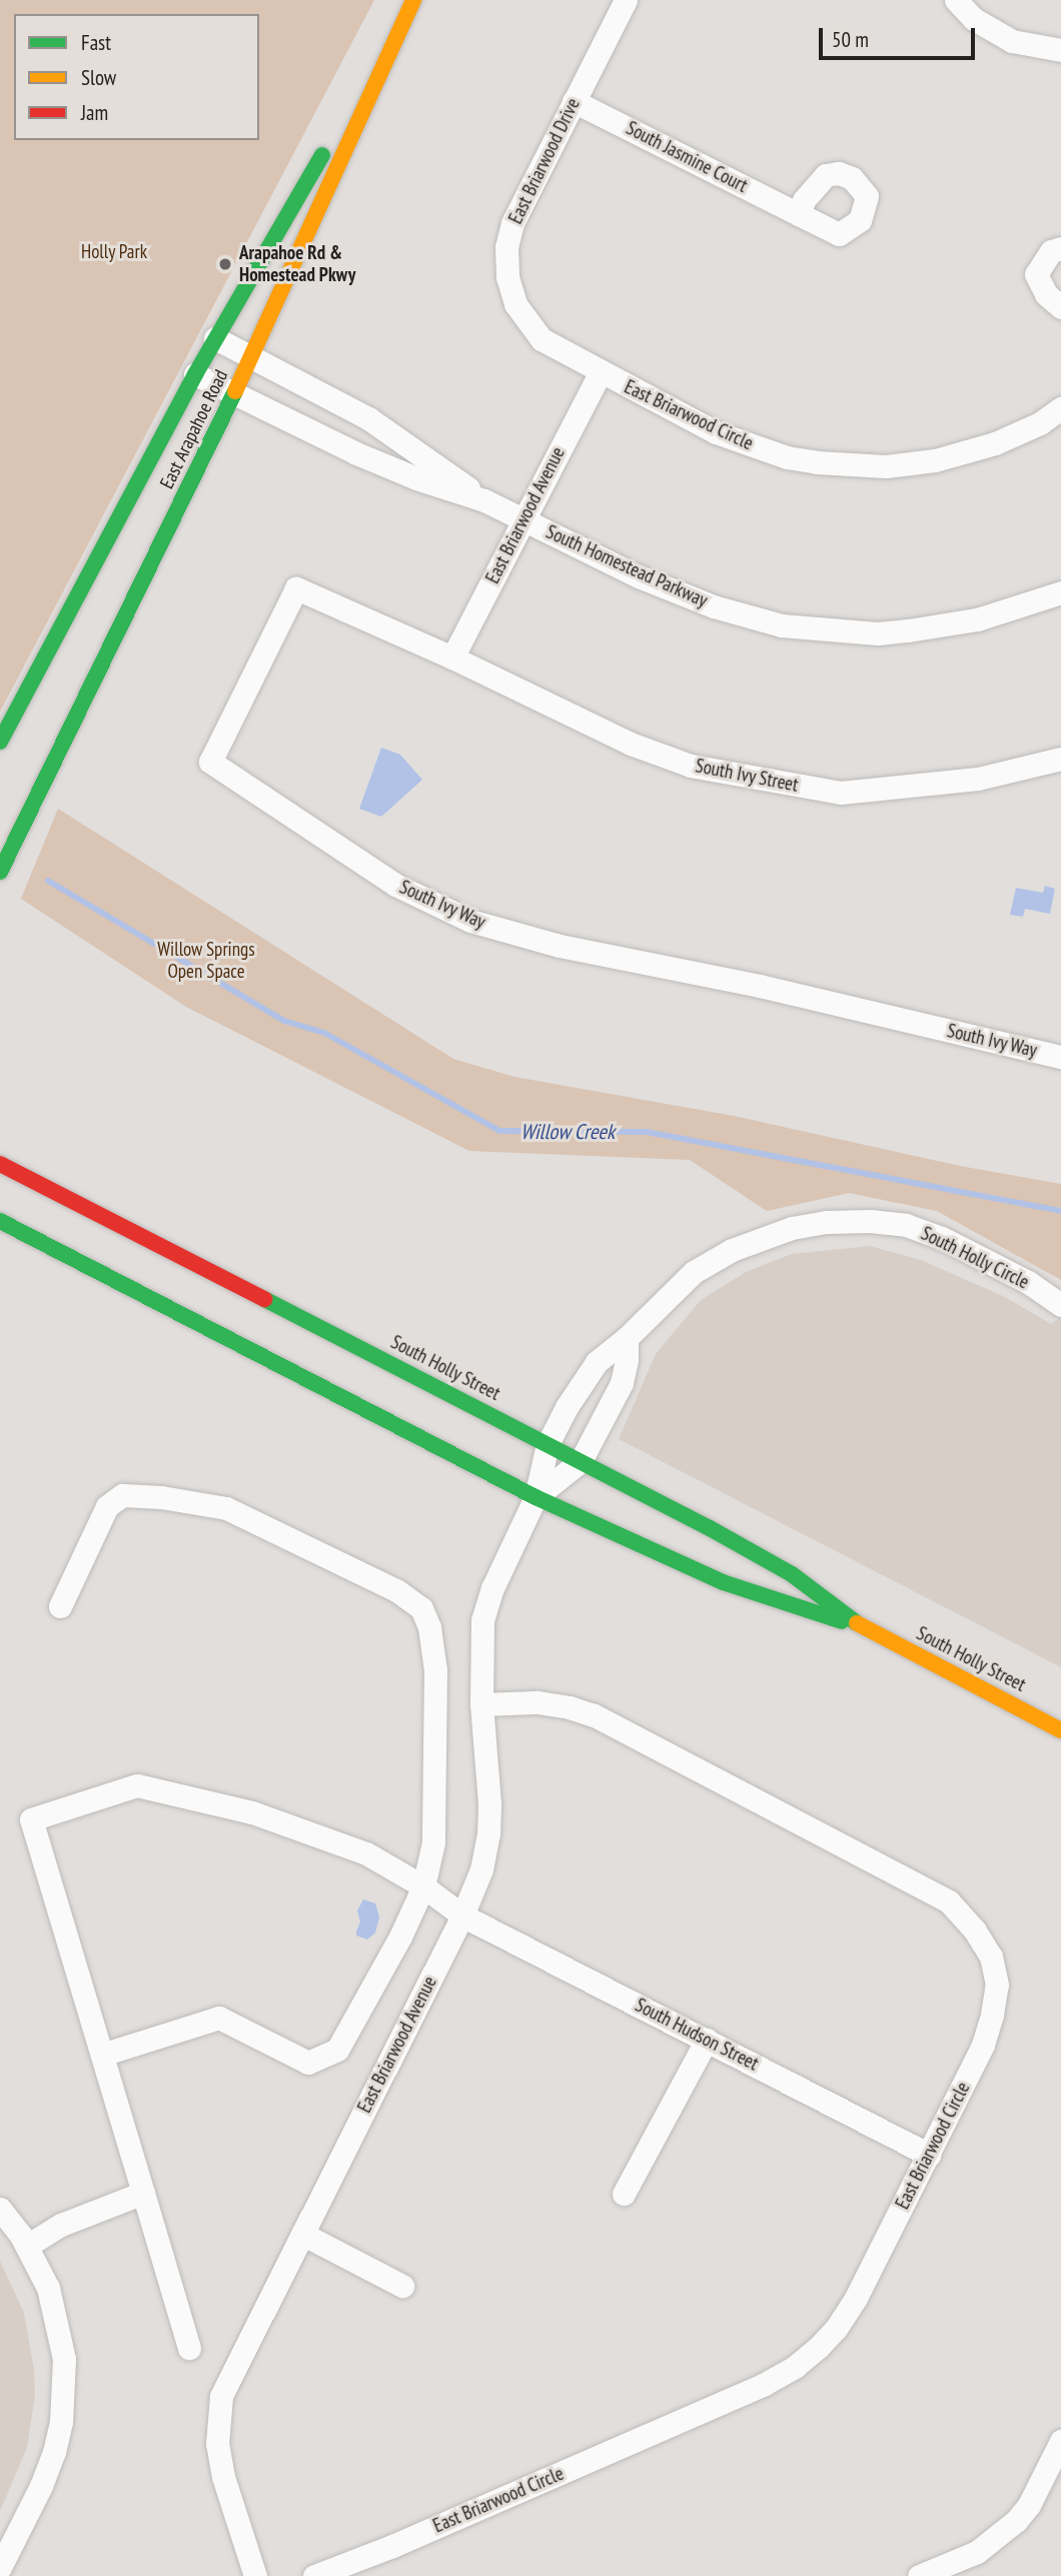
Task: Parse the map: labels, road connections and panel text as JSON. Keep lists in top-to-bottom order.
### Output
{
  "streets": {
    "main road": ["East Arapahoe Road", "South Holly Street"],
    "street": [
      "South Jasmine Court",
      "East Briarwood Drive",
      "East Briarwood Circle",
      "East Briarwood Avenue",
      "South Homestead Parkway",
      "South Ivy Street",
      "South Ivy Way",
      "South Holly Circle",
      "South Hudson Street"
    ]
  },
  "crossings": [
    ["South Jasmine Court", "East Briarwood Drive"],
    ["East Briarwood Drive", "East Briarwood Circle"],
    ["East Briarwood Drive", "East Briarwood Avenue"],
    ["East Briarwood Circle", "East Briarwood Avenue"],
    ["East Briarwood Circle", "South Hudson Street"],
    ["East Arapahoe Road", "South Homestead Parkway"],
    ["East Briarwood Avenue", "South Homestead Parkway"],
    ["East Briarwood Avenue", "South Ivy Street"],
    ["East Briarwood Avenue", "South Ivy Way"],
    ["East Briarwood Avenue", "South Holly Circle"],
    ["East Briarwood Avenue", "South Holly Street"],
    ["East Briarwood Avenue", "South Hudson Street"],
    ["South Ivy Street", "South Ivy Way"],
    ["South Holly Circle", "South Holly Street"]
  ],
  "water": ["Willow Creek"],
  "parks": ["Holly Park", "Willow Springs Open Space"],
  "places": ["Arapahoe Rd & Homestead Pkwy"],
  "legend": ["Fast", "Slow", "Jam"],
  "scale_bar": "50 m"
}
